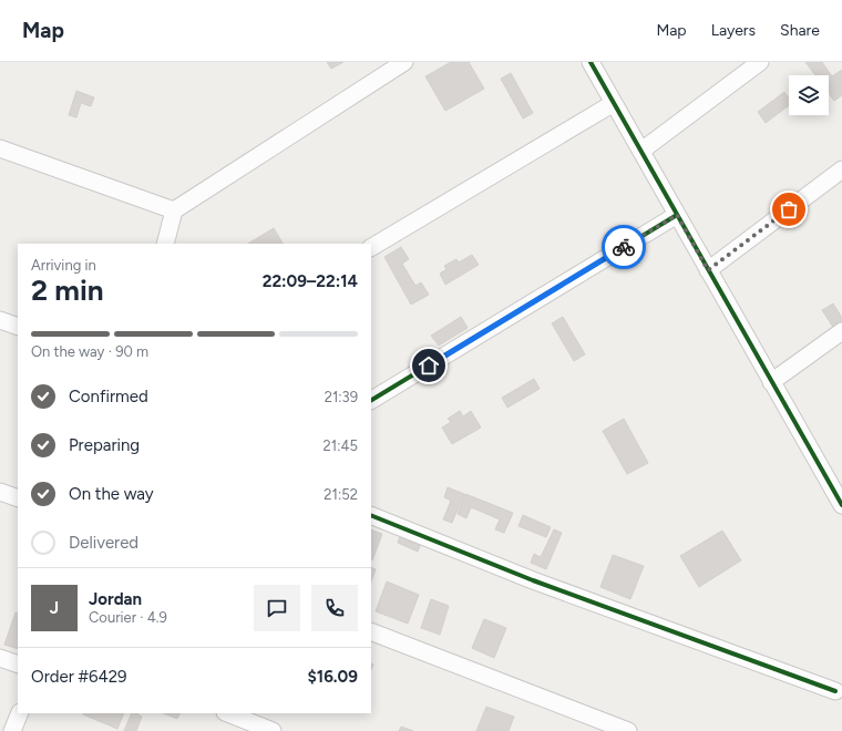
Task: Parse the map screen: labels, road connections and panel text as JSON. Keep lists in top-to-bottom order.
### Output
{
  "page": {
    "header": "Map",
    "nav": ["Map", "Layers", "Share"],
    "heading": ["2 min", "Arriving in", "22:09–22:14"],
    "panel": [
      "Jordan",
      "Courier · 4.9",
      "Order #6429",
      "$16.09"
    ],
    "bar": "On the way · 90 m",
    "list": [
      ["Confirmed", "21:39"],
      ["Preparing", "21:45"],
      ["On the way", "21:52"],
      "Delivered"
    ],
    "round": "J"
  }
}
